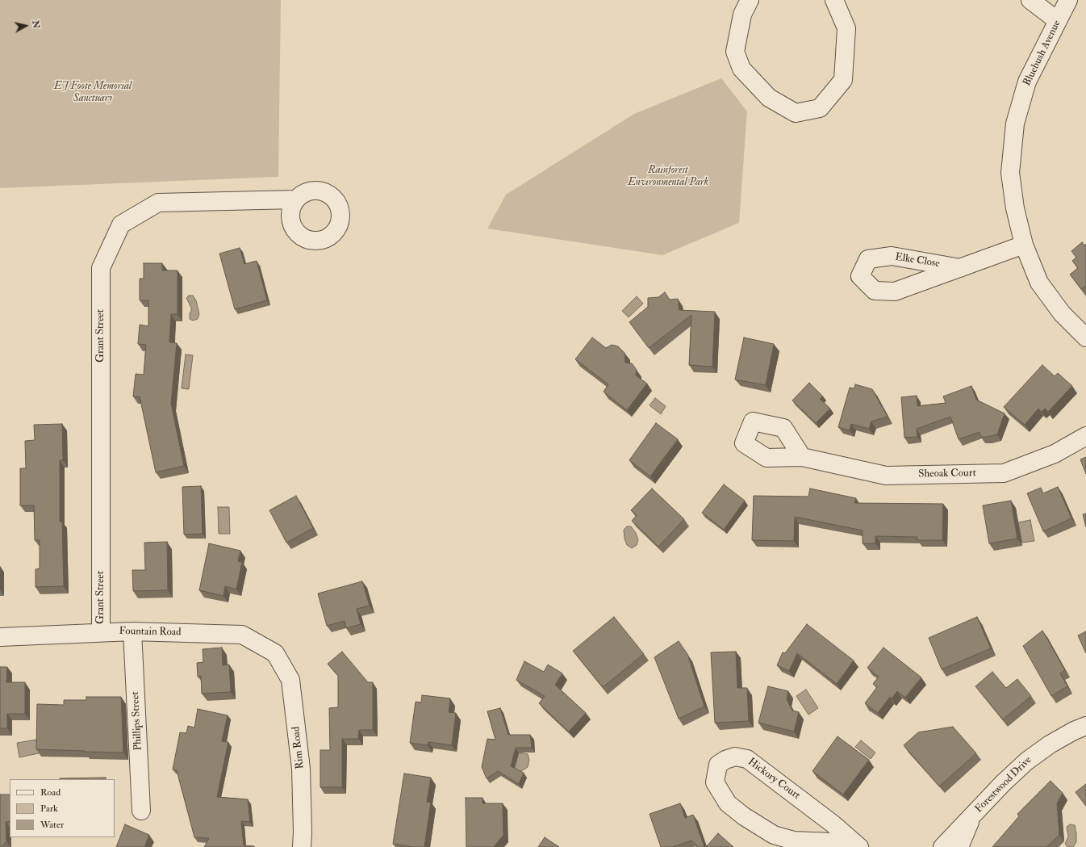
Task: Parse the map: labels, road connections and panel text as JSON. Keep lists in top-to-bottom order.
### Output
{
  "streets": {
    "street": [
      "Bluebush Avenue",
      "Grant Street",
      "Sheoak Court",
      "Fountain Road",
      "Phillips Street",
      "Rim Road",
      "Hickory Court",
      "Forestwood Drive"
    ]
  },
  "crossings": [
    ["Grant Street", "Fountain Road"],
    ["Fountain Road", "Phillips Street"],
    ["Fountain Road", "Rim Road"]
  ],
  "parks": ["EJ Foote Memorial Sanctuary", "Rainforest Environmental Park"],
  "legend": ["Road", "Park", "Water"],
  "north": "right"
}
